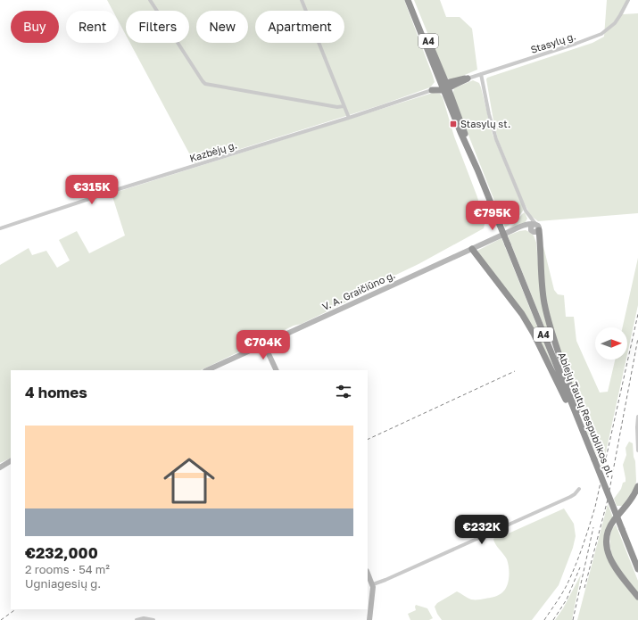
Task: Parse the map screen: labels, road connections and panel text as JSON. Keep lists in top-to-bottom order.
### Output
{
  "streets": {
    "highway": ["A4", "Abiejų Tautų Respublikos pl."],
    "main road": ["V. A. Graičiūno g."],
    "street": ["Stasylų g.", "Kazbėjų g."]
  },
  "places": {
    "transit": ["Stasylų st."]
  },
  "north": "right",
  "page": {
    "chip": [
      "Buy",
      "Rent",
      "Filters",
      "New",
      "Apartment"
    ],
    "price": [
      "€315K",
      "€795K",
      "€704K",
      "€232K"
    ],
    "heading": "4 homes",
    "list": [
      {
        "name": "€232,000",
        "note": "2 rooms · 54 m² · Ugniagesių g."
      }
    ]
  }
}
